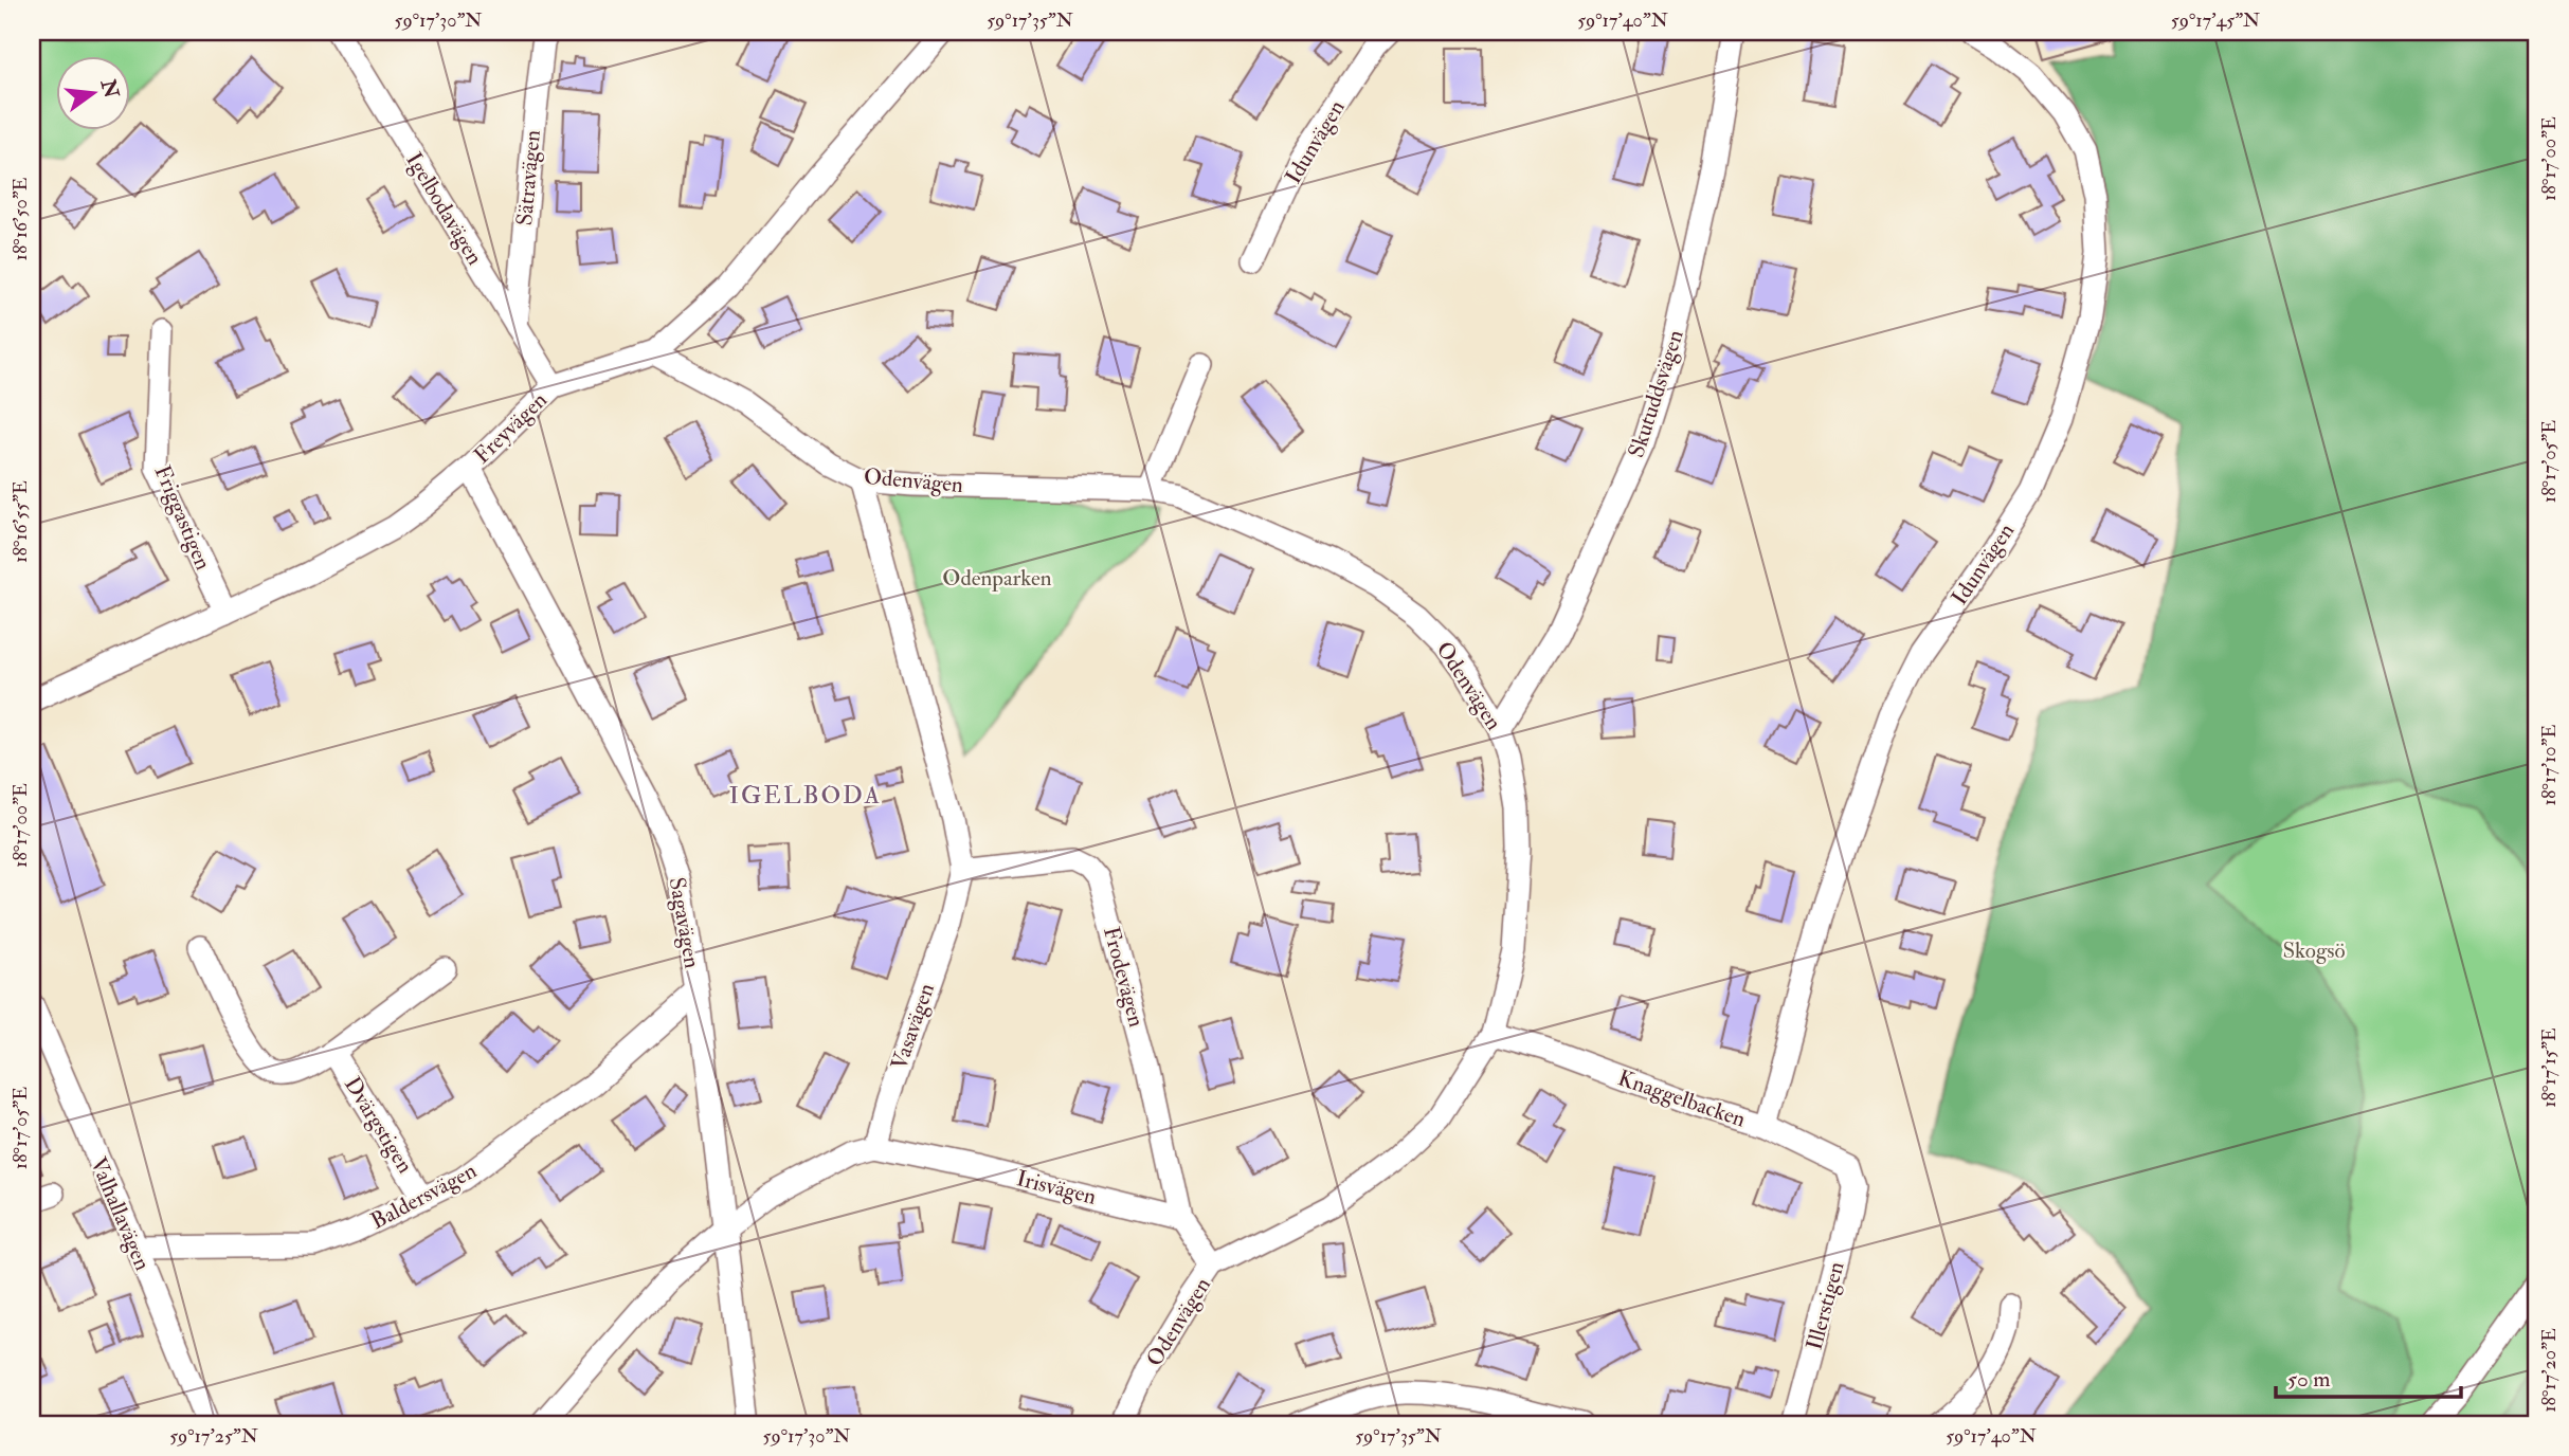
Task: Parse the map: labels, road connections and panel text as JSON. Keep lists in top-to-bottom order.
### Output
{
  "streets": {
    "street": [
      "Idunvägen",
      "Sätravägen",
      "Igelbodavägen",
      "Skutuddsvägen",
      "Freyvägen",
      "Odenvägen",
      "Friggastigen",
      "Sagavägen",
      "Frodevägen",
      "Vasavägen",
      "Knaggelbacken",
      "Dvärgstigen",
      "Irisvägen",
      "Baldersvägen",
      "Valhallavägen",
      "Illerstigen"
    ]
  },
  "crossings": [
    ["Idunvägen", "Knaggelbacken"],
    ["Sätravägen", "Igelbodavägen"],
    ["Igelbodavägen", "Freyvägen"],
    ["Skutuddsvägen", "Odenvägen"],
    ["Freyvägen", "Odenvägen"],
    ["Freyvägen", "Friggastigen"],
    ["Freyvägen", "Sagavägen"],
    ["Odenvägen", "Vasavägen"],
    ["Odenvägen", "Knaggelbacken"],
    ["Sagavägen", "Baldersvägen"],
    ["Frodevägen", "Vasavägen"],
    ["Frodevägen", "Irisvägen"],
    ["Vasavägen", "Irisvägen"],
    ["Knaggelbacken", "Illerstigen"],
    ["Dvärgstigen", "Baldersvägen"],
    ["Baldersvägen", "Valhallavägen"]
  ],
  "districts": ["IGELBODA"],
  "parks": ["Odenparken", "Skogsö"],
  "scale_bar": "50 m",
  "north": "right",
  "coordinates": [
    "59°17'30\"N",
    "59°17'35\"N",
    "59°17'40\"N",
    "59°17'45\"N",
    "18°17'00\"E",
    "18°16'50\"E",
    "18°17'05\"E",
    "18°16'55\"E",
    "18°17'10\"E",
    "18°17'15\"E",
    "18°17'20\"E",
    "59°17'25\"N"
  ]
}
